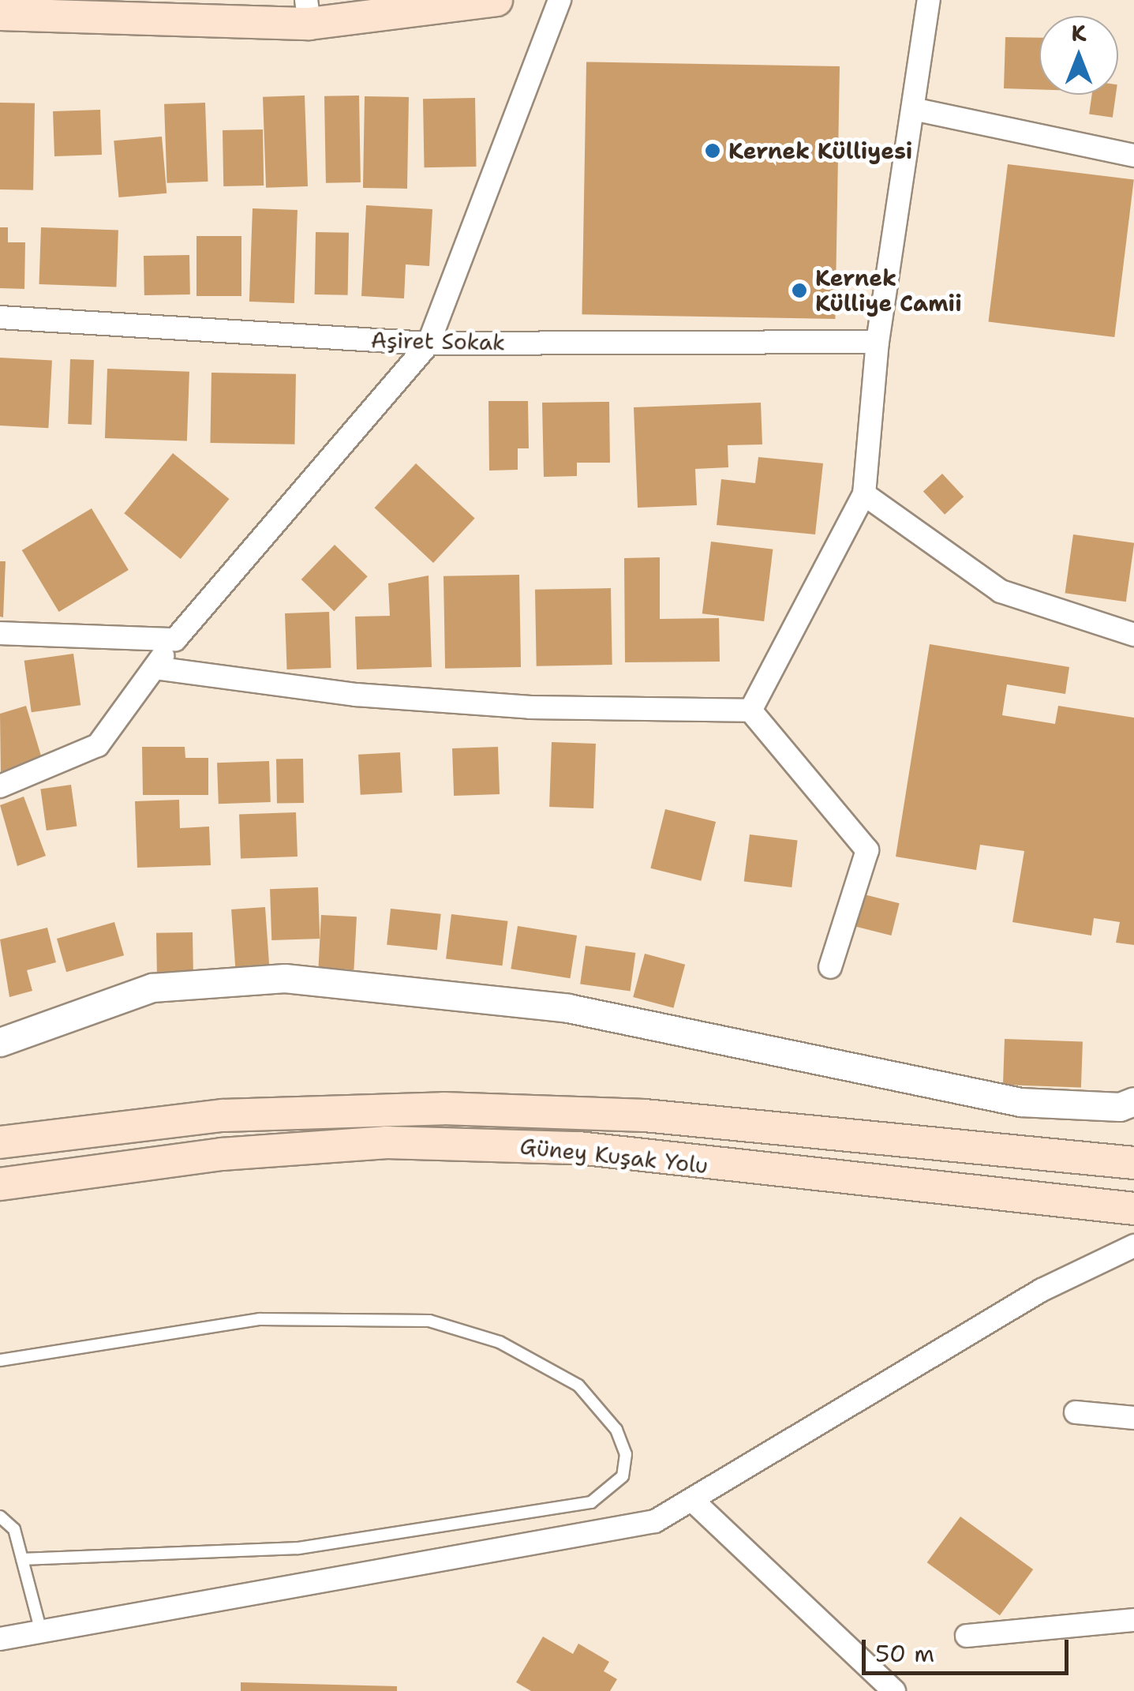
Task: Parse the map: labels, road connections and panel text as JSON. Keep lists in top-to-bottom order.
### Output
{
  "streets": {
    "main road": ["Güney Kuşak Yolu"],
    "street": ["Aşiret Sokak"]
  },
  "places": ["Kernek Külliyesi", "Kernek Külliye Camii"],
  "scale_bar": "50 m",
  "north": "top"
}
